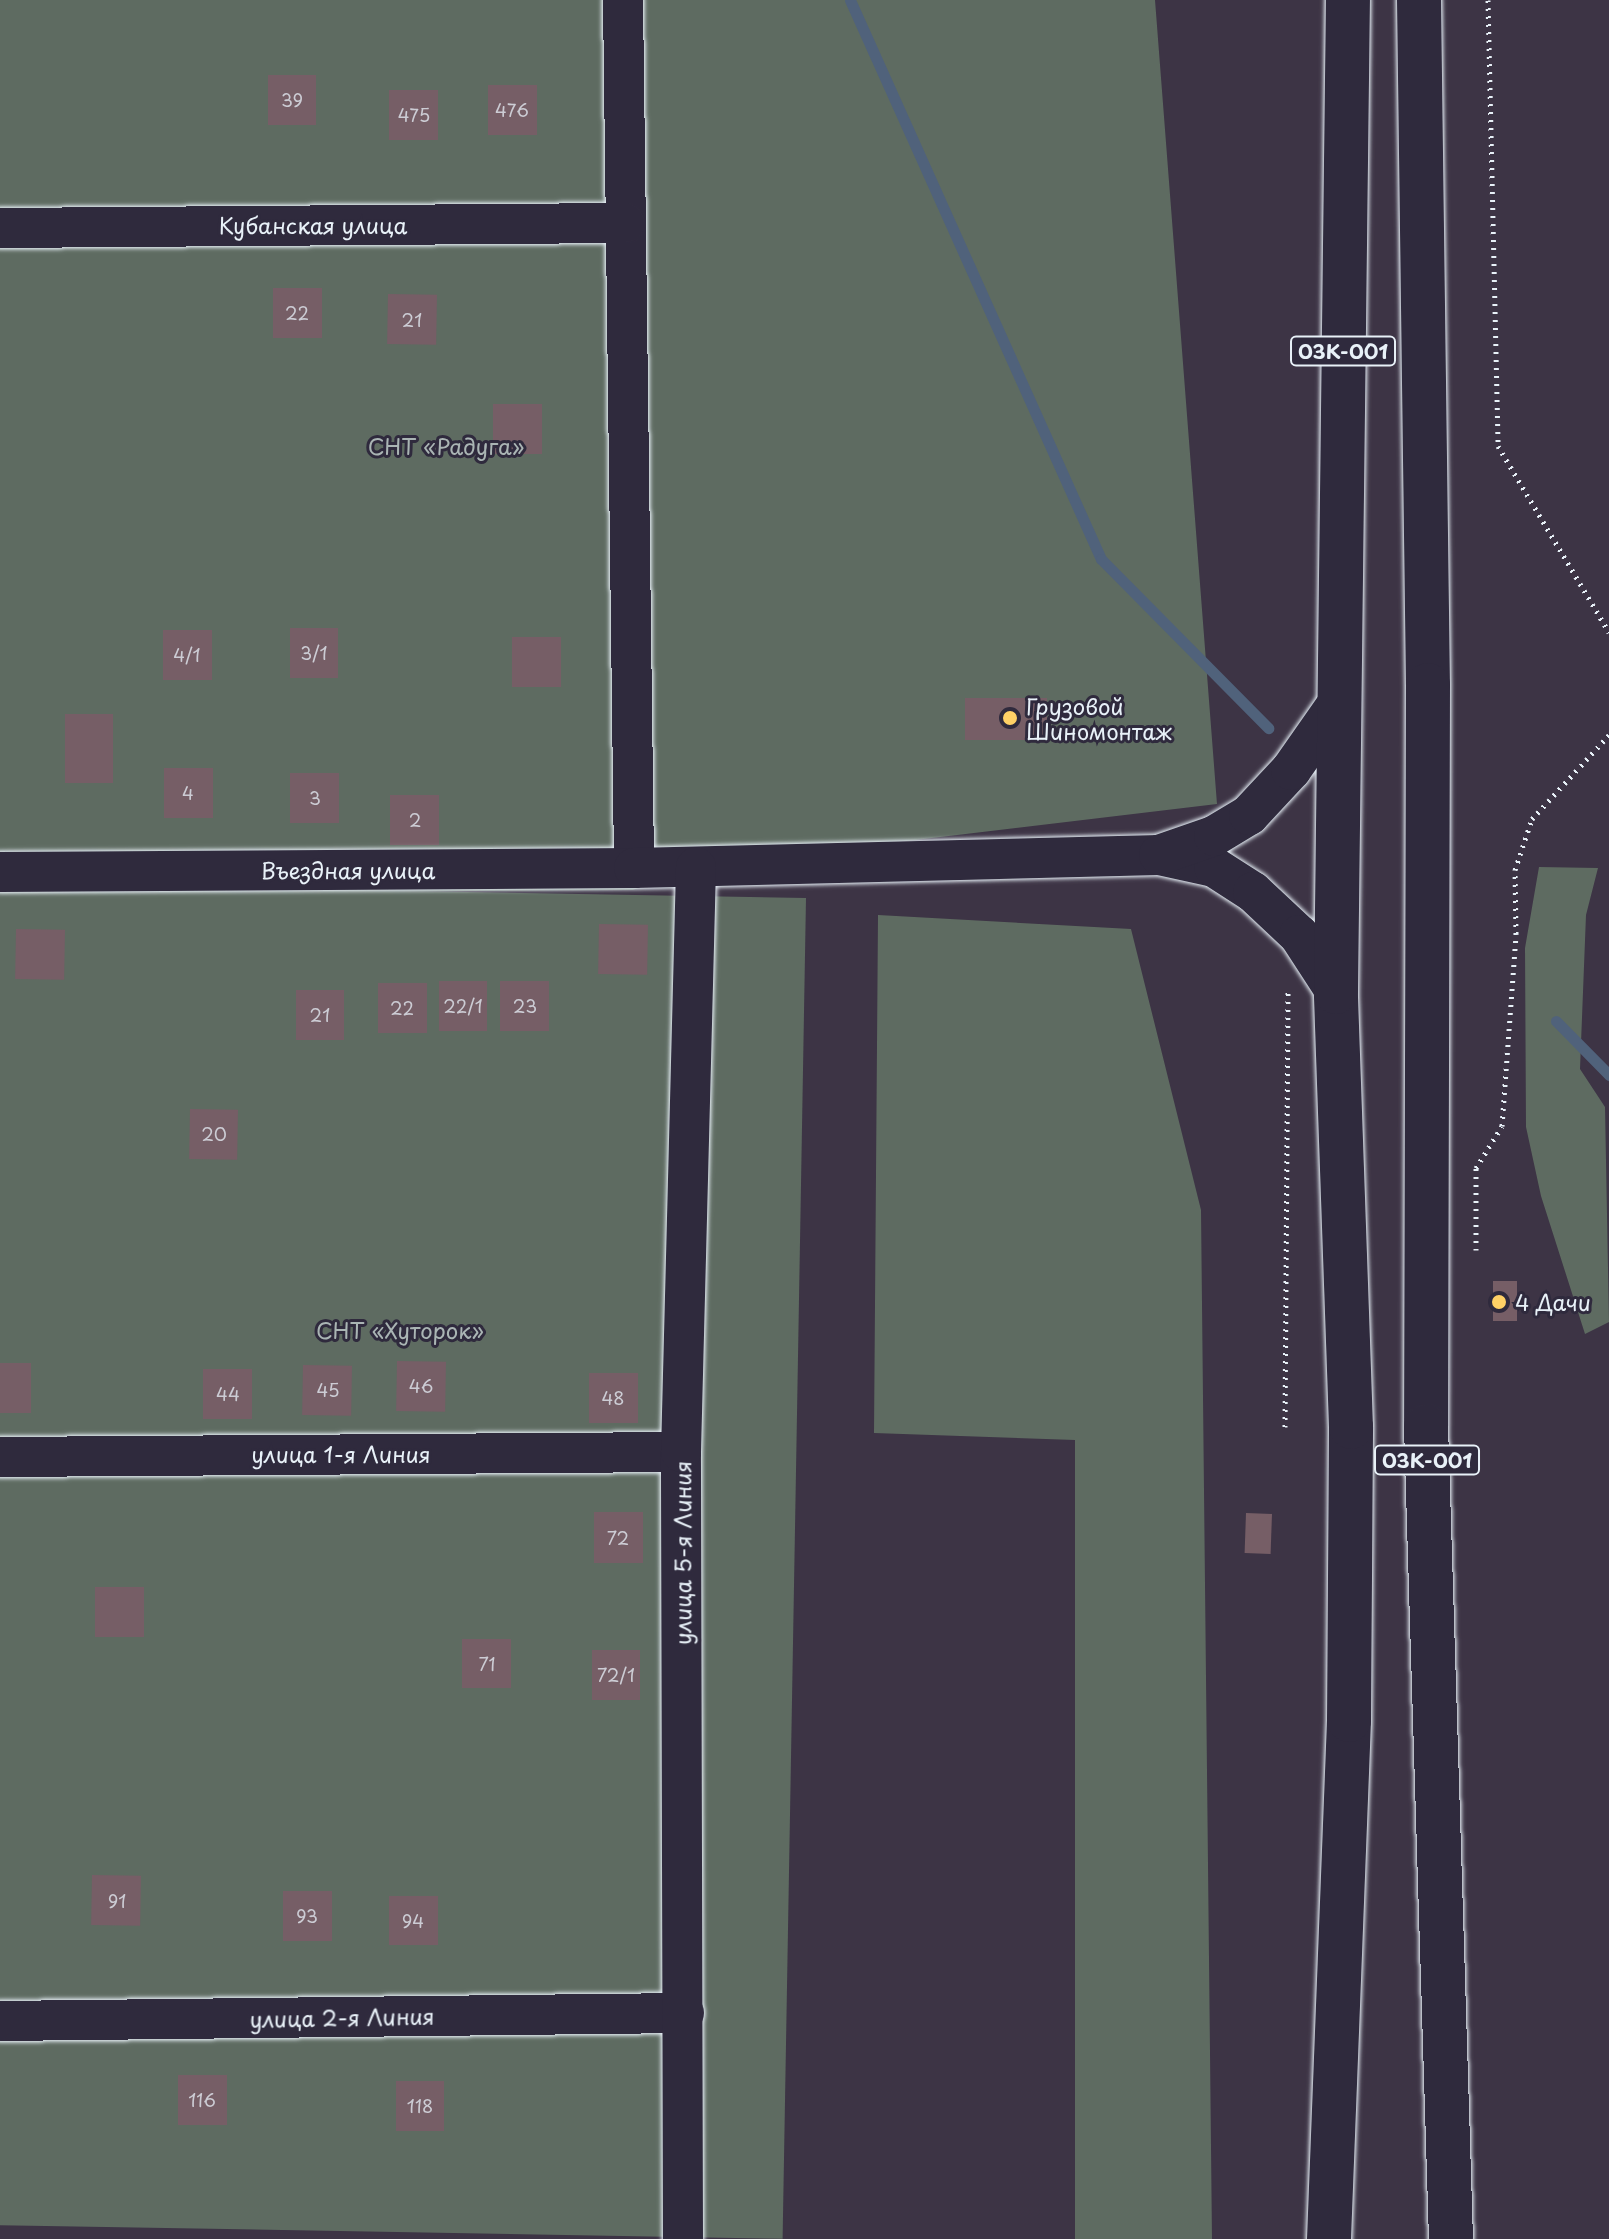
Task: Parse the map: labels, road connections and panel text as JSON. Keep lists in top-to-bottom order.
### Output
{
  "streets": {
    "main road": ["03К-001"],
    "street": [
      "Кубанская улица",
      "Въездная улица",
      "улица 1-я Линия",
      "улица 5-я Линия",
      "улица 2-я Линия"
    ]
  },
  "crossings": [
    ["Въездная улица", "улица 5-я Линия"],
    ["улица 1-я Линия", "улица 5-я Линия"],
    ["улица 5-я Линия", "улица 2-я Линия"]
  ],
  "parks": ["СНТ «Радуга»", "СНТ «Хуторок»"],
  "places": ["Грузовой Шиномонтаж", "4 Дачи"],
  "house_numbers": [
    "39",
    "476",
    "475",
    "22",
    "21",
    "3/1",
    "4/1",
    "4",
    "3",
    "2",
    "22/1",
    "23",
    "22",
    "21",
    "20",
    "46",
    "45",
    "44",
    "48",
    "72",
    "71",
    "72/1",
    "91",
    "93",
    "94",
    "116",
    "118"
  ]
}
